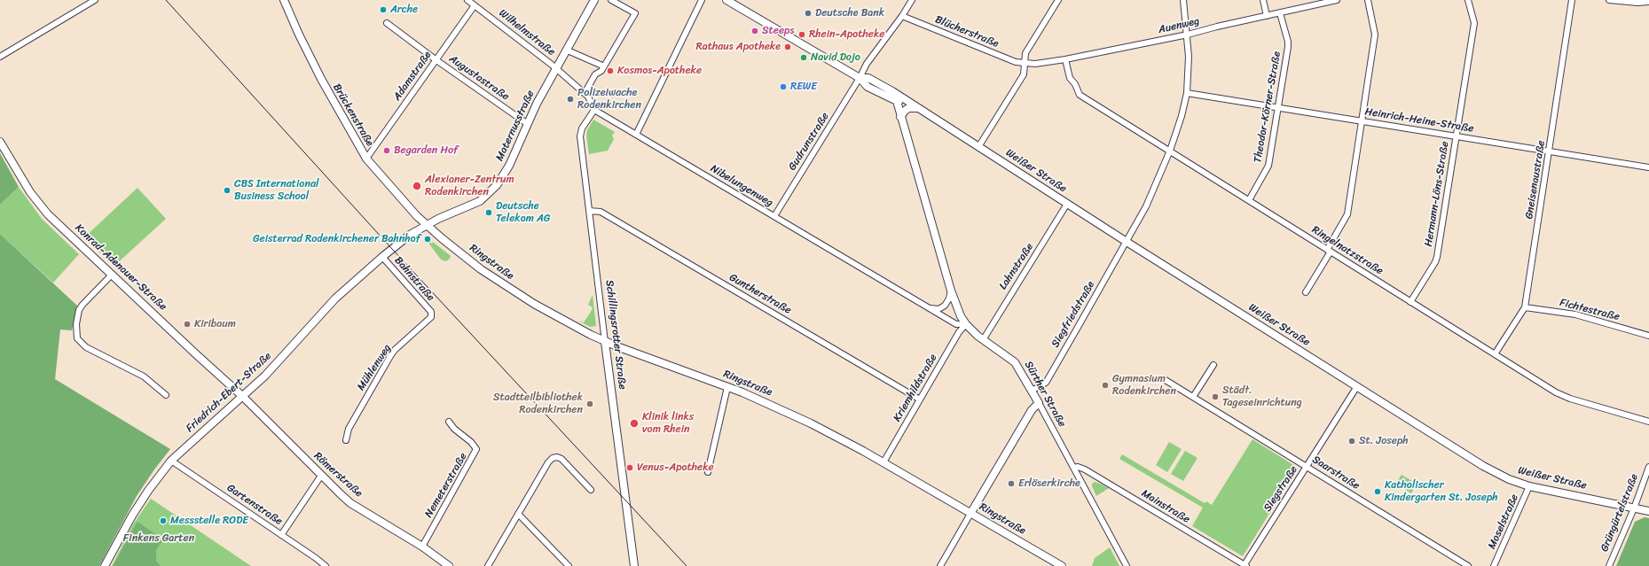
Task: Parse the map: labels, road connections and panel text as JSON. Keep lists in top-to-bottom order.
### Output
{
  "streets": {
    "street": [
      "Auenweg",
      "Blücherstraße",
      "Wilhelmstraße",
      "Adamstraße",
      "Augustastraße",
      "Theodor-Körner-Straße",
      "Brückenstraße",
      "Heinrich-Heine-Straße",
      "Maternusstraße",
      "Gudrunstraße",
      "Weißer Straße",
      "Gneisenaustraße",
      "Nibelungenweg",
      "Hermann-Löns-Straße",
      "Ringelnatzstraße",
      "Ringstraße",
      "Lahnstraße",
      "Konrad-Adenauer-Straße",
      "Bahnstraße",
      "Guntherstraße",
      "Fichtestraße",
      "Siegfriedstraße",
      "Schillingsrotter Straße",
      "Mühlenweg",
      "Kriemhildstraße",
      "Friedrich-Ebert-Straße",
      "Sürther Straße",
      "Saarstraße",
      "Römerstraße",
      "Nemeterstraße",
      "Siegstraße",
      "Gartenstraße",
      "Mainstraße",
      "Grüngürtelstraße",
      "Moselstraße"
    ]
  },
  "crossings": [
    ["Auenweg", "Blücherstraße"],
    ["Auenweg", "Theodor-Körner-Straße"],
    ["Auenweg", "Ringelnatzstraße"],
    ["Auenweg", "Siegfriedstraße"],
    ["Blücherstraße", "Gudrunstraße"],
    ["Wilhelmstraße", "Adamstraße"],
    ["Wilhelmstraße", "Maternusstraße"],
    ["Adamstraße", "Augustastraße"],
    ["Adamstraße", "Brückenstraße"],
    ["Augustastraße", "Maternusstraße"],
    ["Theodor-Körner-Straße", "Heinrich-Heine-Straße"],
    ["Theodor-Körner-Straße", "Ringelnatzstraße"],
    ["Brückenstraße", "Maternusstraße"],
    ["Brückenstraße", "Ringstraße"],
    ["Heinrich-Heine-Straße", "Gneisenaustraße"],
    ["Heinrich-Heine-Straße", "Hermann-Löns-Straße"],
    ["Heinrich-Heine-Straße", "Siegfriedstraße"],
    ["Maternusstraße", "Ringstraße"],
    ["Maternusstraße", "Friedrich-Ebert-Straße"],
    ["Gudrunstraße", "Weißer Straße"],
    ["Gudrunstraße", "Nibelungenweg"],
    ["Weißer Straße", "Lahnstraße"],
    ["Weißer Straße", "Siegfriedstraße"],
    ["Weißer Straße", "Sürther Straße"],
    ["Weißer Straße", "Siegstraße"],
    ["Weißer Straße", "Grüngürtelstraße"],
    ["Weißer Straße", "Moselstraße"],
    ["Gneisenaustraße", "Ringelnatzstraße"],
    ["Gneisenaustraße", "Fichtestraße"],
    ["Nibelungenweg", "Schillingsrotter Straße"],
    ["Nibelungenweg", "Kriemhildstraße"],
    ["Nibelungenweg", "Sürther Straße"],
    ["Hermann-Löns-Straße", "Ringelnatzstraße"],
    ["Ringelnatzstraße", "Siegfriedstraße"],
    ["Ringstraße", "Schillingsrotter Straße"],
    ["Ringstraße", "Kriemhildstraße"],
    ["Lahnstraße", "Sürther Straße"],
    ["Konrad-Adenauer-Straße", "Friedrich-Ebert-Straße"],
    ["Konrad-Adenauer-Straße", "Römerstraße"],
    ["Bahnstraße", "Mühlenweg"],
    ["Bahnstraße", "Friedrich-Ebert-Straße"],
    ["Guntherstraße", "Schillingsrotter Straße"],
    ["Guntherstraße", "Kriemhildstraße"],
    ["Siegfriedstraße", "Sürther Straße"],
    ["Kriemhildstraße", "Sürther Straße"],
    ["Friedrich-Ebert-Straße", "Römerstraße"],
    ["Friedrich-Ebert-Straße", "Gartenstraße"],
    ["Sürther Straße", "Mainstraße"],
    ["Saarstraße", "Siegstraße"],
    ["Römerstraße", "Nemeterstraße"],
    ["Siegstraße", "Mainstraße"]
  ],
  "parks": ["Finkens Garten"],
  "places": [
    "Arche",
    "Deutsche Bank",
    "Steeps",
    "Rhein-Apotheke",
    "Rathaus Apotheke",
    "Navid Dojo",
    "Kosmos-Apotheke",
    "REWE",
    "Polizeiwache Rodenkirchen",
    "Begarden Hof",
    "Alexianer-Zentrum Rodenkirchen",
    "CBS International Business School",
    "Deutsche Telekom AG",
    "Geisterrad Rodenkirchener Bahnhof",
    "Kiribaum",
    "Gymnasium Rodenkirchen",
    "Städt. Tageseinrichtung",
    "Stadtteilbibliothek Rodenkirchen",
    "Klinik links vom Rhein",
    "St. Joseph",
    "Venus-Apotheke",
    "Erlöserkirche",
    "Katholischer Kindergarten St. Joseph",
    "Messstelle RODE"
  ]
}
